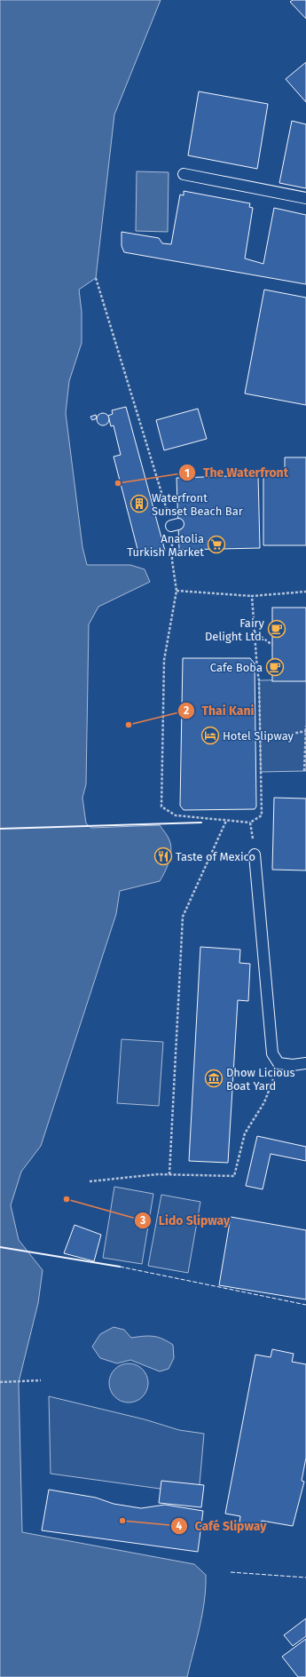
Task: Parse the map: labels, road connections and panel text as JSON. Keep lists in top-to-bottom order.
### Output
{
  "places": {
    "other": [
      "The Waterfront",
      "Thai Kani",
      "Lido Slipway",
      "Café Slipway"
    ],
    "building": ["Waterfront Sunset Beach Bar"],
    "supermarket": ["Anatolia Turkish Market"],
    "cafe": ["Fairy Delight Ltd.", "Cafe Boba"],
    "hotel": ["Hotel Slipway"],
    "restaurant": ["Taste of Mexico"],
    "museum": ["Dhow Licious Boat Yard"]
  }
}
